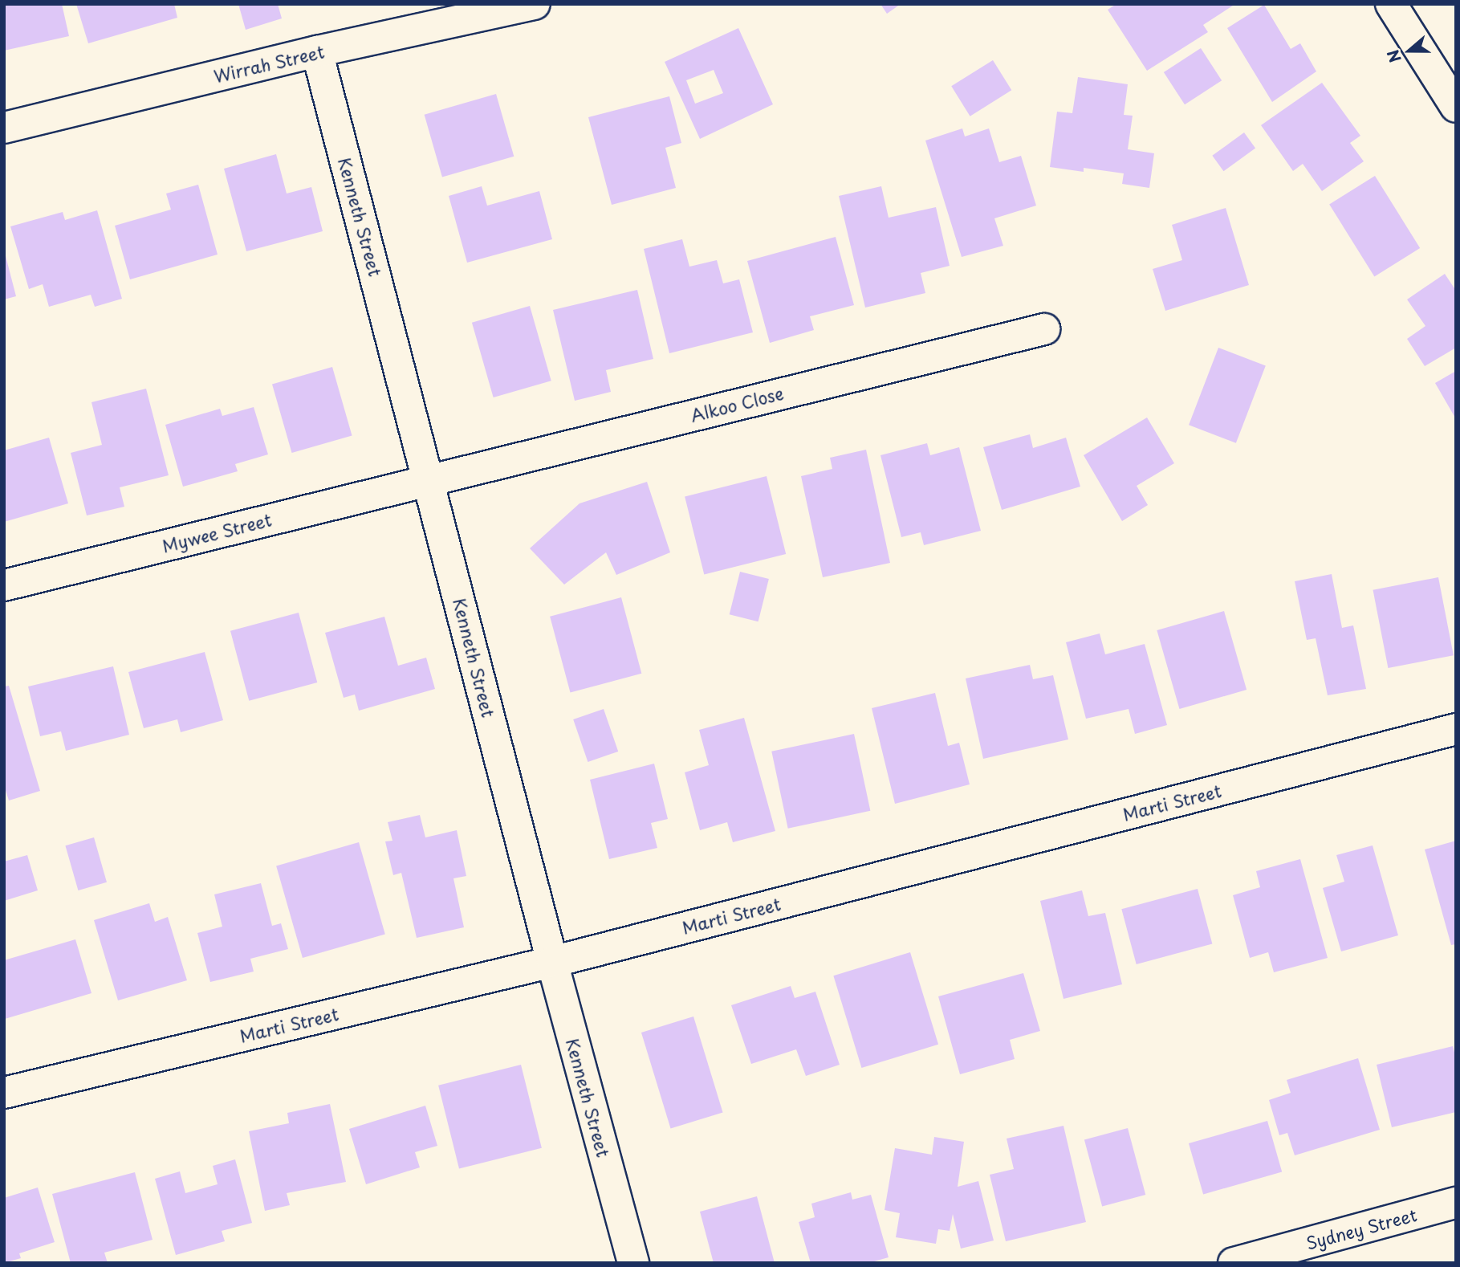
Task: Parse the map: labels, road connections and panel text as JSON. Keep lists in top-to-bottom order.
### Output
{
  "streets": {
    "street": [
      "Wirrah Street",
      "Kenneth Street",
      "Alkoo Close",
      "Mywee Street",
      "Marti Street",
      "Sydney Street"
    ]
  },
  "crossings": [
    ["Wirrah Street", "Kenneth Street"],
    ["Kenneth Street", "Alkoo Close"],
    ["Kenneth Street", "Mywee Street"],
    ["Kenneth Street", "Marti Street"],
    ["Alkoo Close", "Mywee Street"]
  ],
  "north": "left"
}
